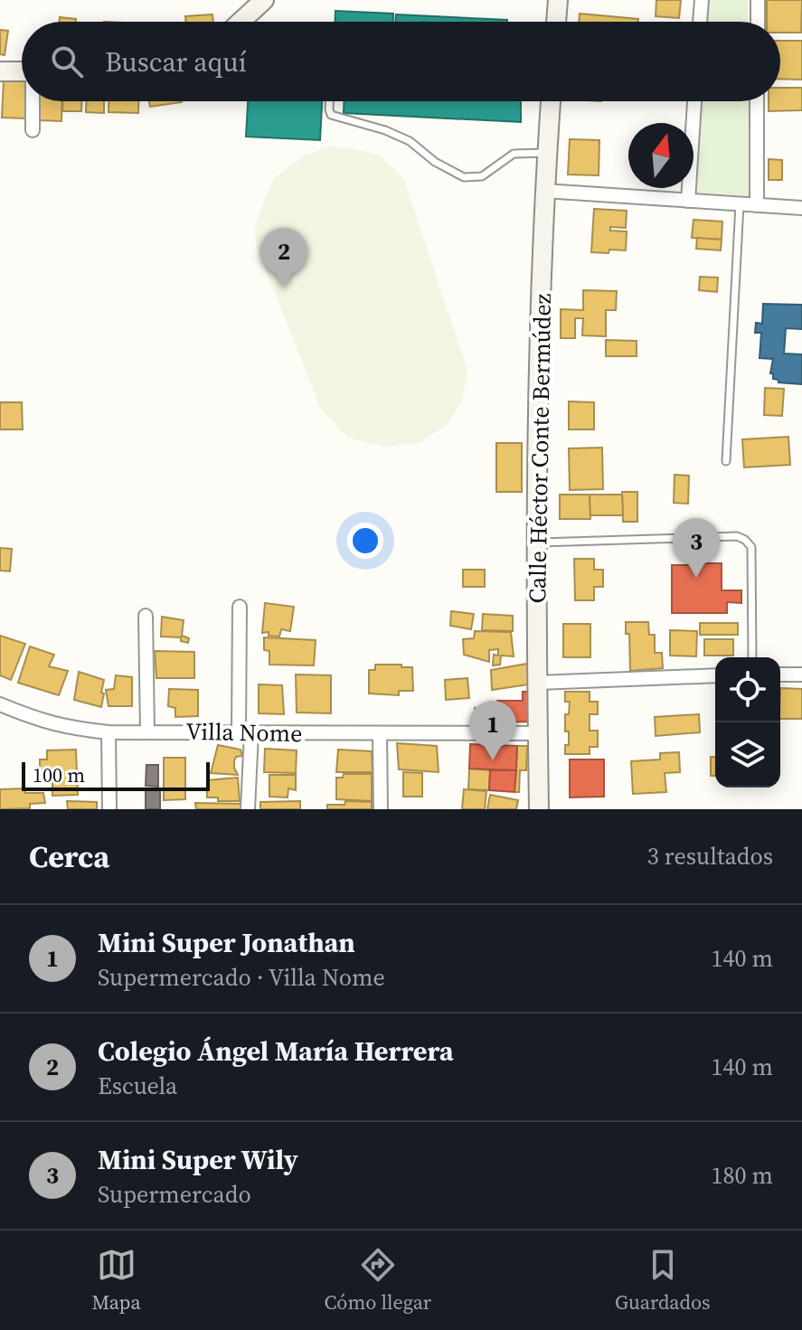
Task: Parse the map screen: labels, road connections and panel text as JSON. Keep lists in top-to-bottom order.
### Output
{
  "streets": {
    "street": ["Calle Héctor Conte Bermúdez", "Villa Nome"]
  },
  "crossings": [
    ["Calle Héctor Conte Bermúdez", "Villa Nome"]
  ],
  "scale_bar": "100 m",
  "north": "top",
  "page": {
    "search": "Buscar aquí",
    "pins": ["2", "3", "1"],
    "scale": "100 m",
    "heading": ["Cerca", "3 resultados"],
    "list": [
      {
        "mark": "1",
        "name": "Mini Super Jonathan",
        "note": "Supermercado · Villa Nome",
        "value": "140 m"
      },
      {
        "mark": "2",
        "name": "Colegio Ángel María Herrera",
        "note": "Escuela",
        "value": "140 m"
      },
      {
        "mark": "3",
        "name": "Mini Super Wily",
        "note": "Supermercado",
        "value": "180 m"
      }
    ],
    "nav": ["Mapa", "Cómo llegar", "Guardados"]
  }
}
